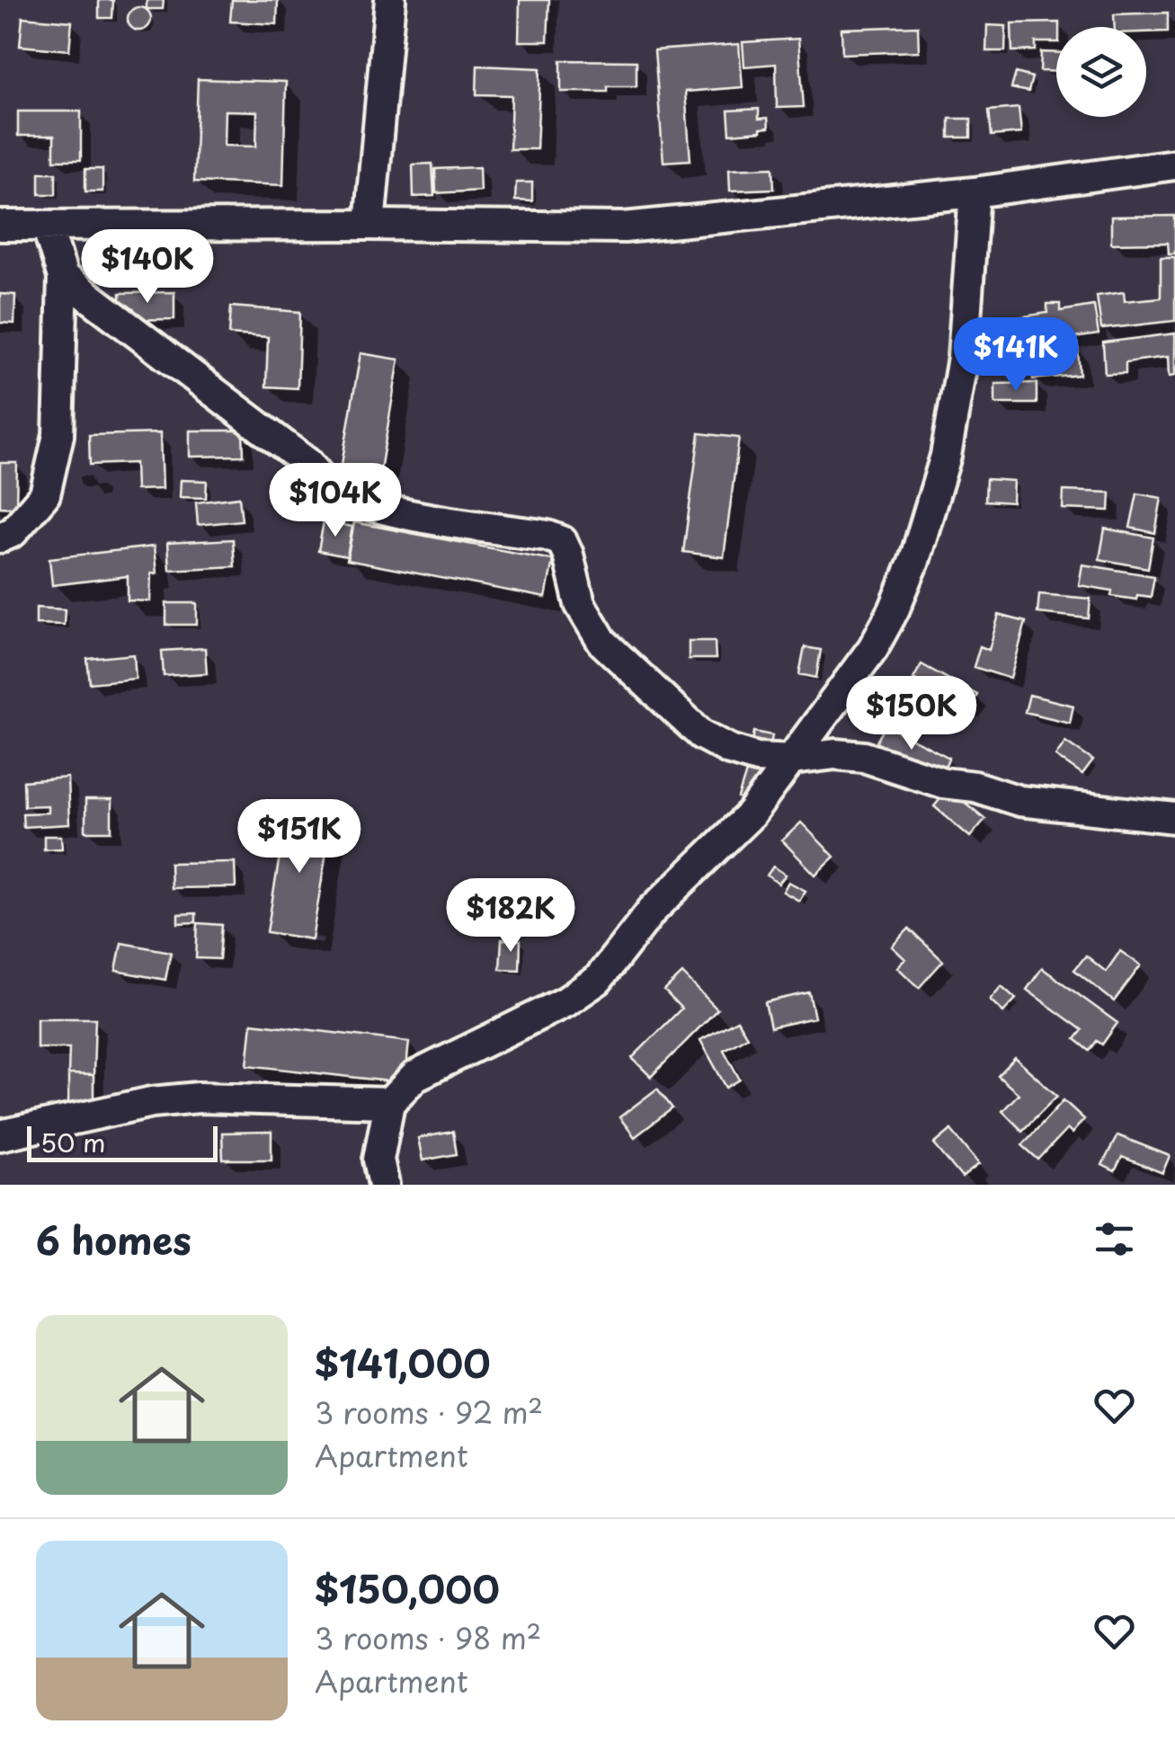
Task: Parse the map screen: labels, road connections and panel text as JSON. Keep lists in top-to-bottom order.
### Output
{
  "scale_bar": "50 m",
  "page": {
    "price": [
      "$140K",
      "$141K",
      "$104K",
      "$150K",
      "$151K",
      "$182K"
    ],
    "scale": "50 m",
    "heading": "6 homes",
    "list": [
      {
        "name": "$141,000",
        "note": "3 rooms · 92 m² · Apartment"
      },
      {
        "name": "$150,000",
        "note": "3 rooms · 98 m² · Apartment"
      }
    ]
  }
}
